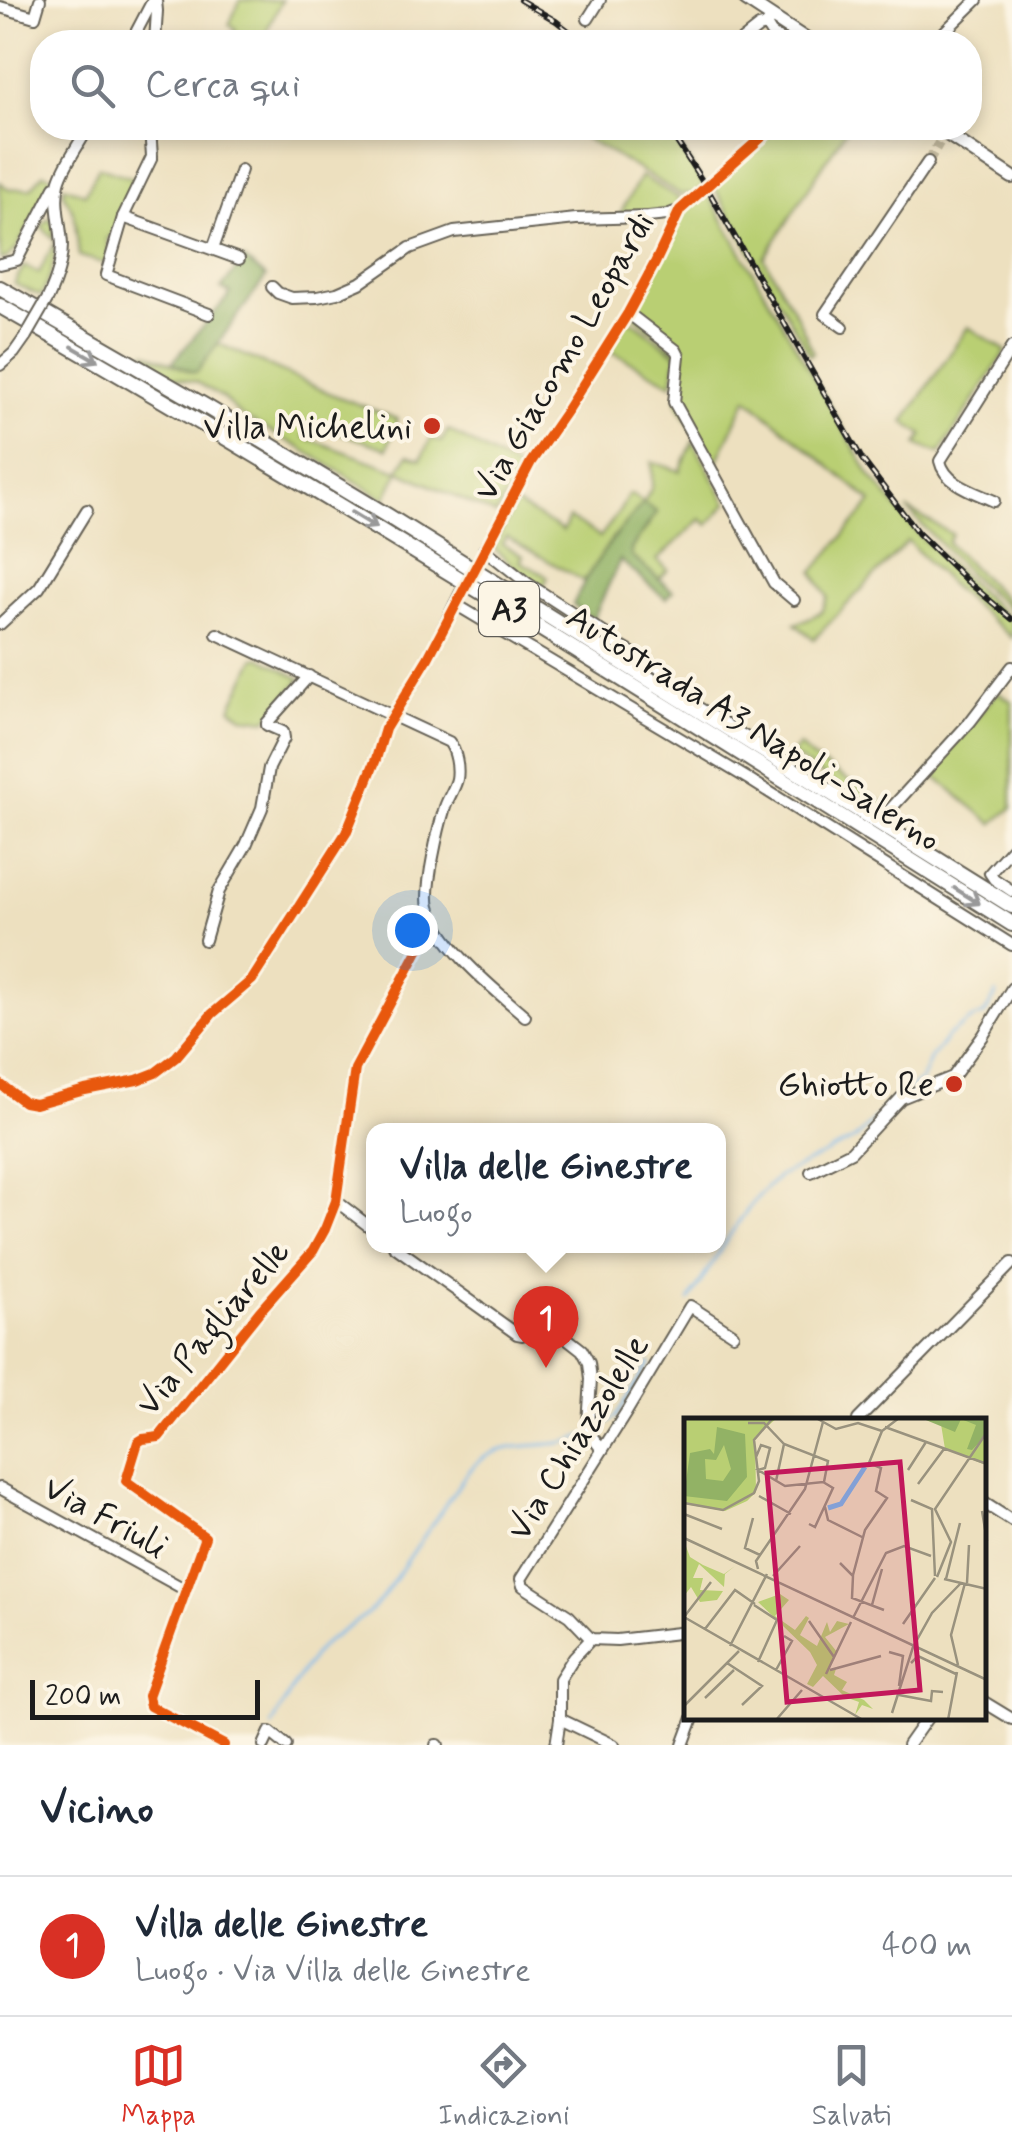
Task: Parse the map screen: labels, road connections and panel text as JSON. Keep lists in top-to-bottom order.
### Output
{
  "streets": {
    "highway": ["A3", "Autostrada A3 Napoli-Salerno"],
    "street": [
      "Via Giacomo Leopardi",
      "Via Pagliarelle",
      "Via Chiazzolelle",
      "Via Friuli"
    ]
  },
  "crossings": [
    ["Via Pagliarelle", "Via Friuli"]
  ],
  "places": ["Villa Michelini", "Ghiotto Re"],
  "scale_bar": "200 m",
  "page": {
    "search": "Cerca qui",
    "popup": ["Villa delle Ginestre", "Luogo"],
    "pins": "1",
    "scale": "200 m",
    "heading": "Vicino",
    "list": [
      {
        "mark": "1",
        "name": "Villa delle Ginestre",
        "note": "Luogo · Via Villa delle Ginestre",
        "value": "400 m"
      }
    ],
    "nav": ["Mappa", "Indicazioni", "Salvati"]
  }
}
